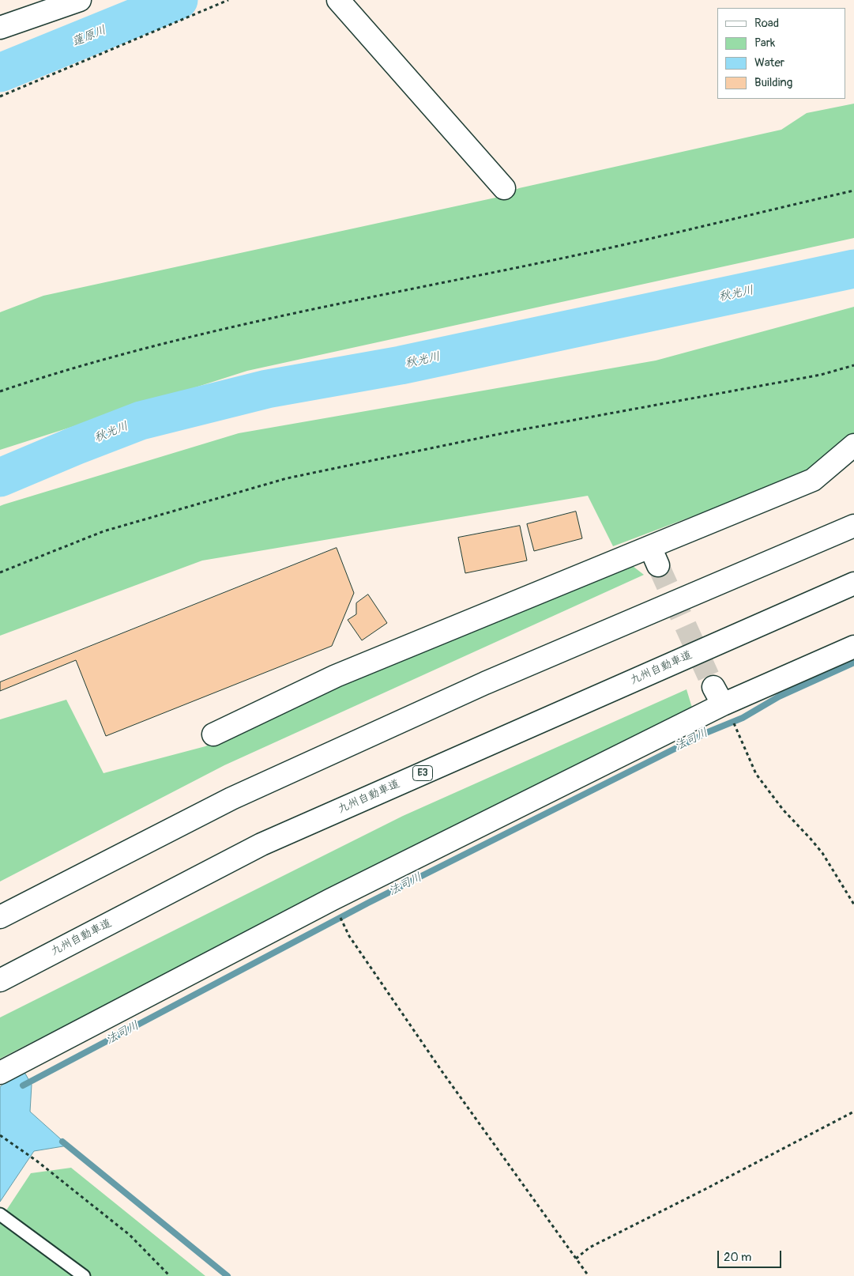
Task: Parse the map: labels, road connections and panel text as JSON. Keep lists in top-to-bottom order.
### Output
{
  "streets": {
    "main road": ["九州自動車道", "E3"]
  },
  "water": ["蓮原川", "秋光川", "法司川"],
  "legend": [
    "Road",
    "Park",
    "Water",
    "Building"
  ],
  "scale_bar": "20 m"
}
